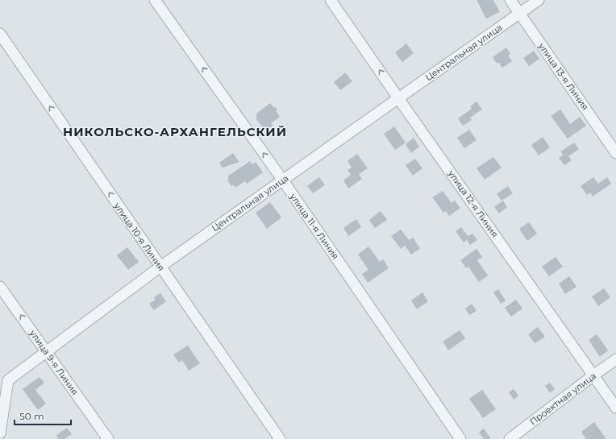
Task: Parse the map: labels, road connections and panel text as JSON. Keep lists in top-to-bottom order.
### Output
{
  "streets": {
    "street": [
      "Центральная улица",
      "улица 13-я Линия",
      "улица 12-я Линия",
      "улица 11-я Линия",
      "улица 10-я Линия",
      "улица 9-я Линия",
      "Проектная улица"
    ]
  },
  "crossings": [
    ["Центральная улица", "улица 13-я Линия"],
    ["Центральная улица", "улица 12-я Линия"],
    ["Центральная улица", "улица 11-я Линия"],
    ["Центральная улица", "улица 10-я Линия"],
    ["Центральная улица", "улица 9-я Линия"],
    ["улица 12-я Линия", "Проектная улица"]
  ],
  "one_way": ["улица 11-я Линия", "улица 10-я Линия", "улица 9-я Линия"],
  "districts": ["НИКОЛЬСКО-АРХАНГЕЛЬСКИЙ"],
  "scale_bar": "50 m"
}
